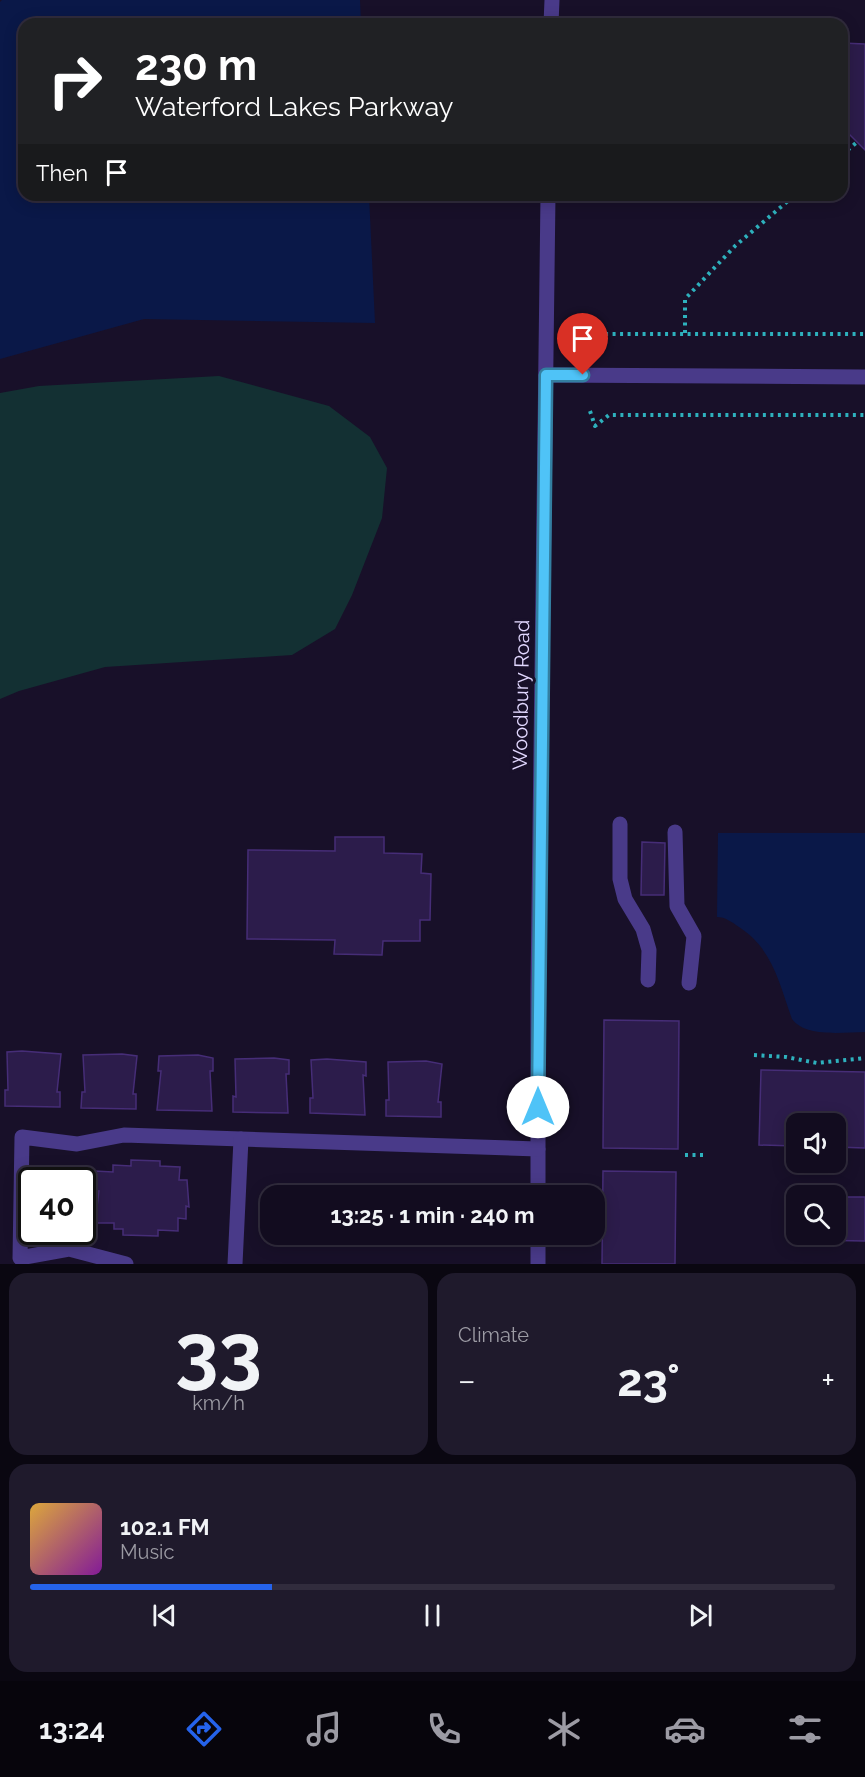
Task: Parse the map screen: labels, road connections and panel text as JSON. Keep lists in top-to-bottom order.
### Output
{
  "streets": {
    "street": ["Woodbury Road"]
  },
  "page": {
    "turn": ["230 m", "Waterford Lakes Parkway"],
    "then": "Then",
    "limit": "40",
    "trip": "13:25 · 1 min · 240 m",
    "tile": [
      ["33", "km/h"],
      "Climate"
    ],
    "heat": ["−", "23°", "+"],
    "song": ["102.1 FM", "Music"],
    "tabs": "13:24"
  }
}
